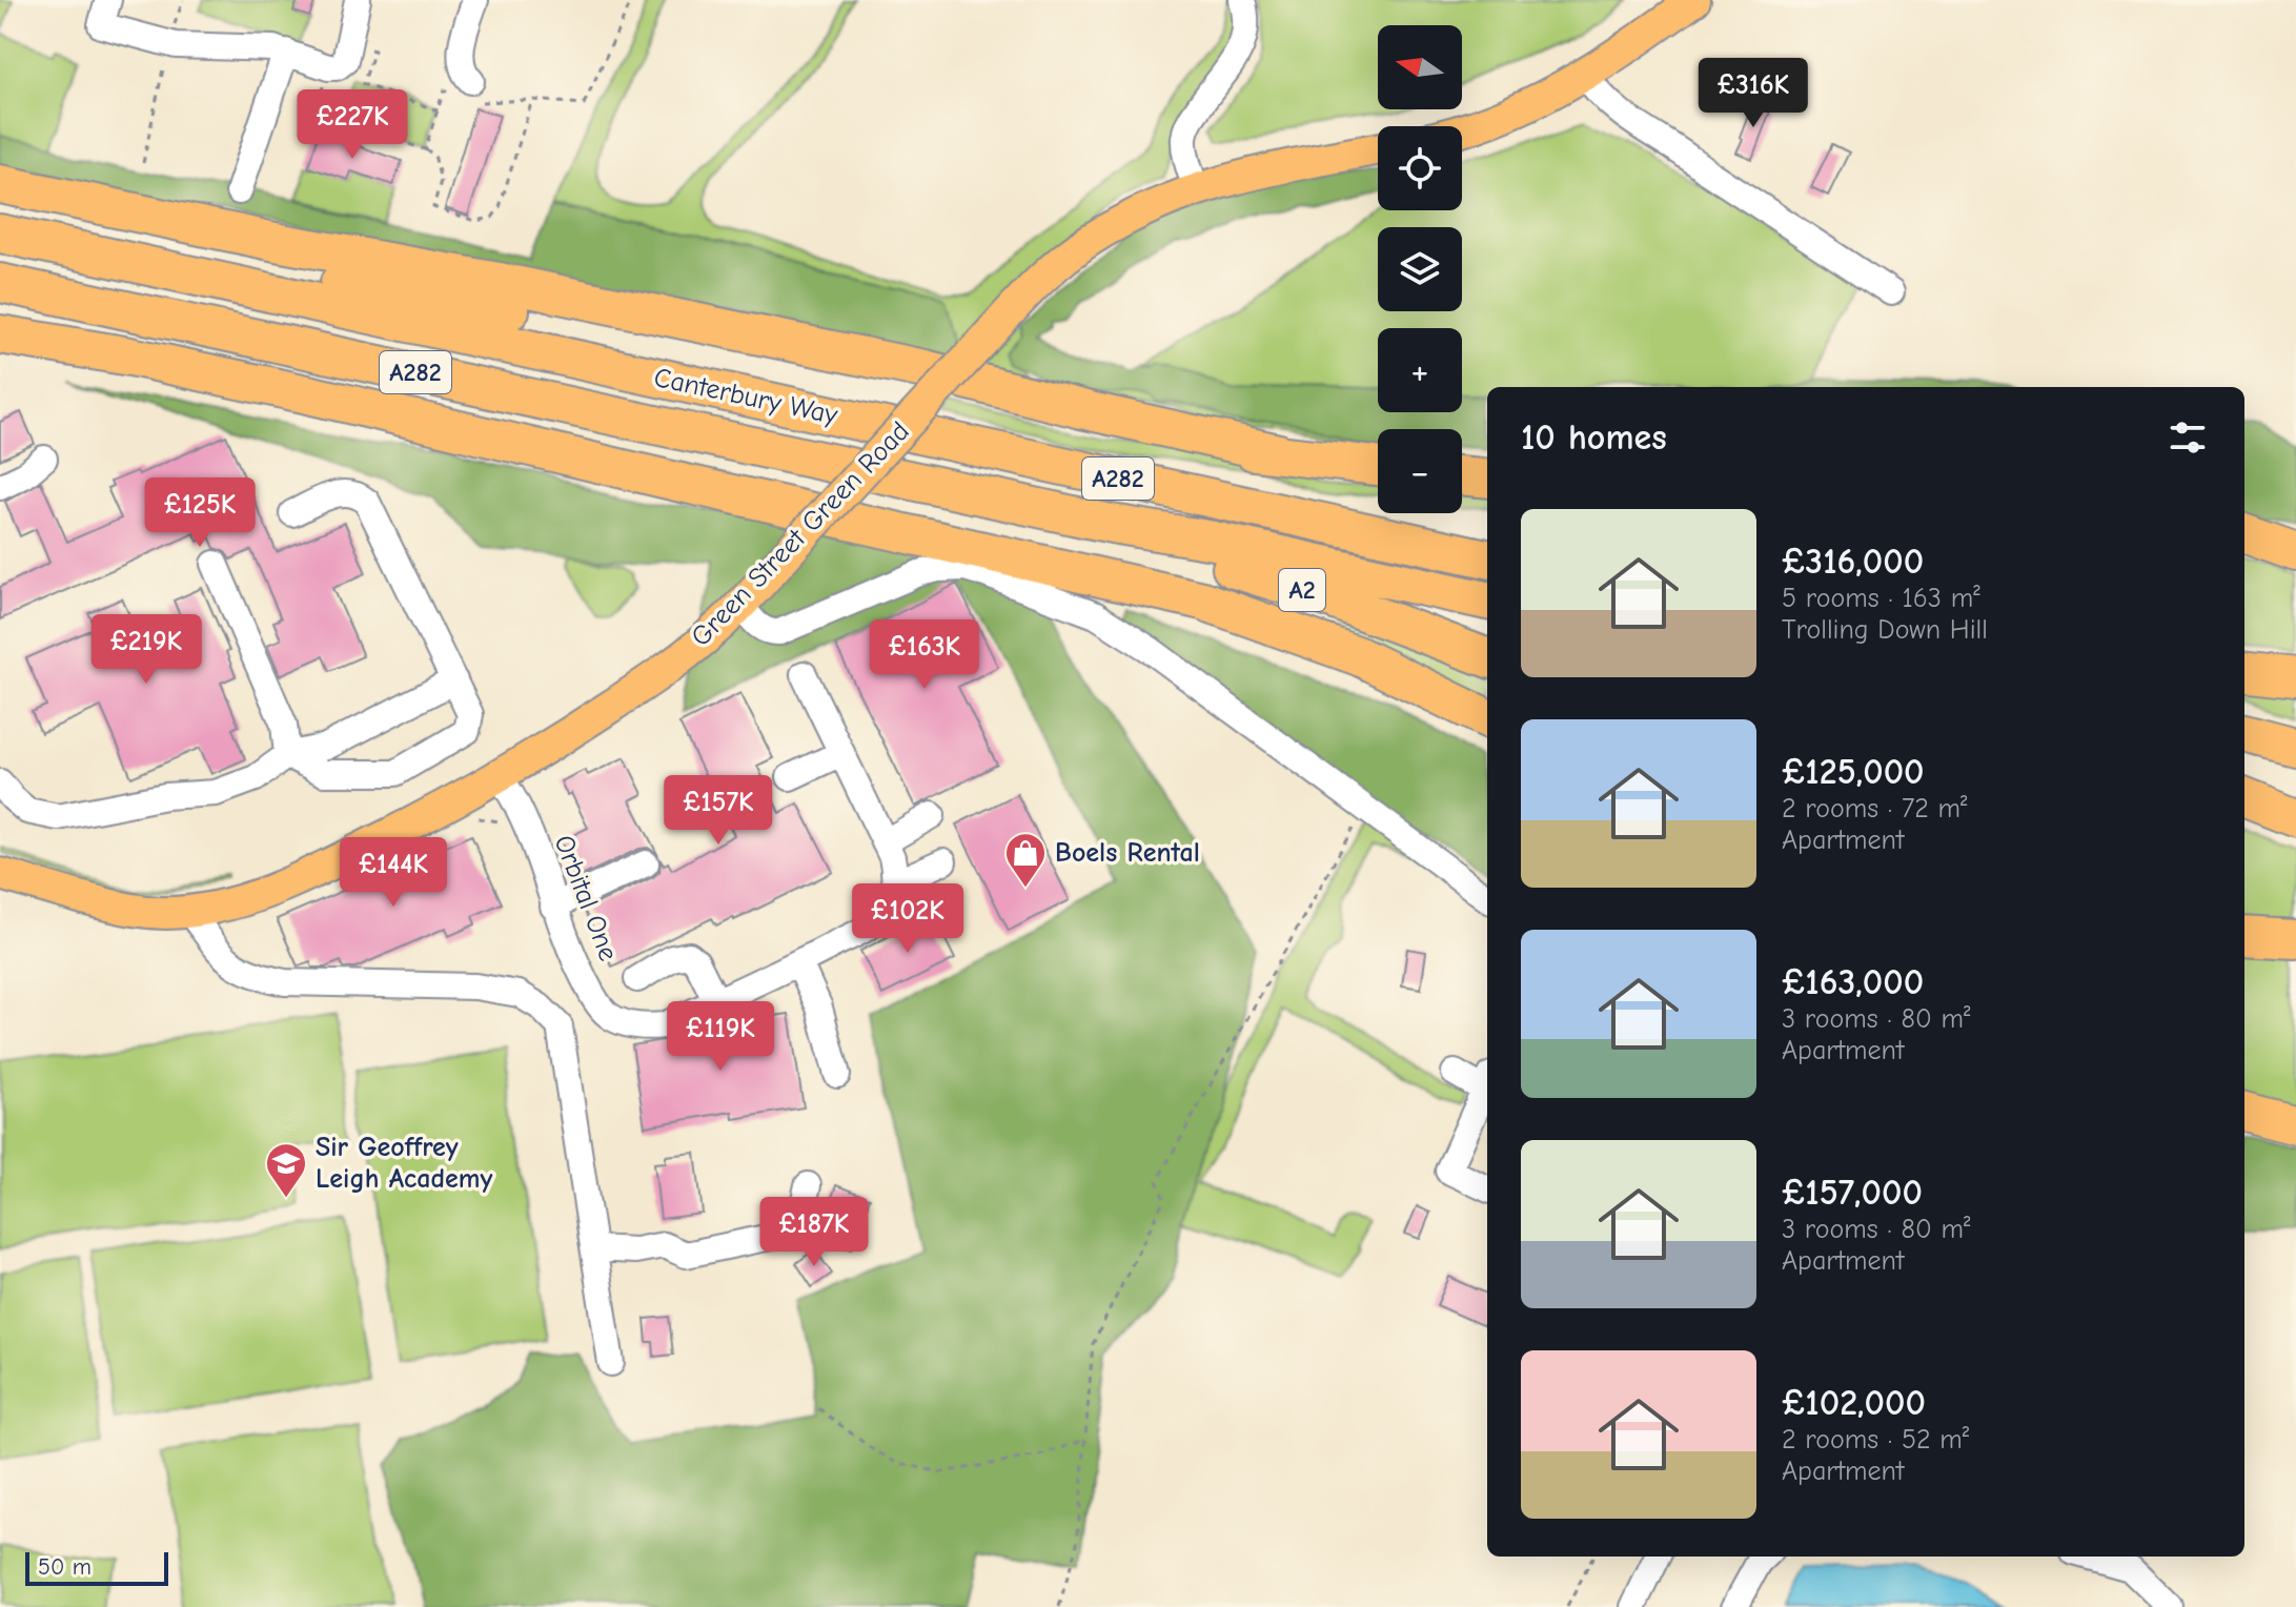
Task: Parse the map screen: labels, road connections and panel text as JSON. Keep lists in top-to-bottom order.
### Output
{
  "streets": {
    "highway": ["A282", "Canterbury Way", "A2"],
    "main road": ["Green Street Green Road"],
    "street": ["Orbital One"]
  },
  "crossings": [
    ["Canterbury Way", "A2"],
    ["Green Street Green Road", "Orbital One"]
  ],
  "places": {
    "shop": ["Boels Rental"],
    "school or university": ["Sir Geoffrey Leigh Academy"]
  },
  "scale_bar": "50 m",
  "north": "left",
  "page": {
    "map_buttons": ["+", "−"],
    "price": [
      "£316K",
      "£227K",
      "£125K",
      "£219K",
      "£163K",
      "£157K",
      "£144K",
      "£102K",
      "£119K",
      "£187K"
    ],
    "heading": "10 homes",
    "list": [
      {
        "name": "£316,000",
        "note": "5 rooms · 163 m² · Trolling Down Hill"
      },
      {
        "name": "£125,000",
        "note": "2 rooms · 72 m² · Apartment"
      },
      {
        "name": "£163,000",
        "note": "3 rooms · 80 m² · Apartment"
      },
      {
        "name": "£157,000",
        "note": "3 rooms · 80 m² · Apartment"
      },
      {
        "name": "£102,000",
        "note": "2 rooms · 52 m² · Apartment"
      }
    ],
    "scale": "50 m"
  }
}
